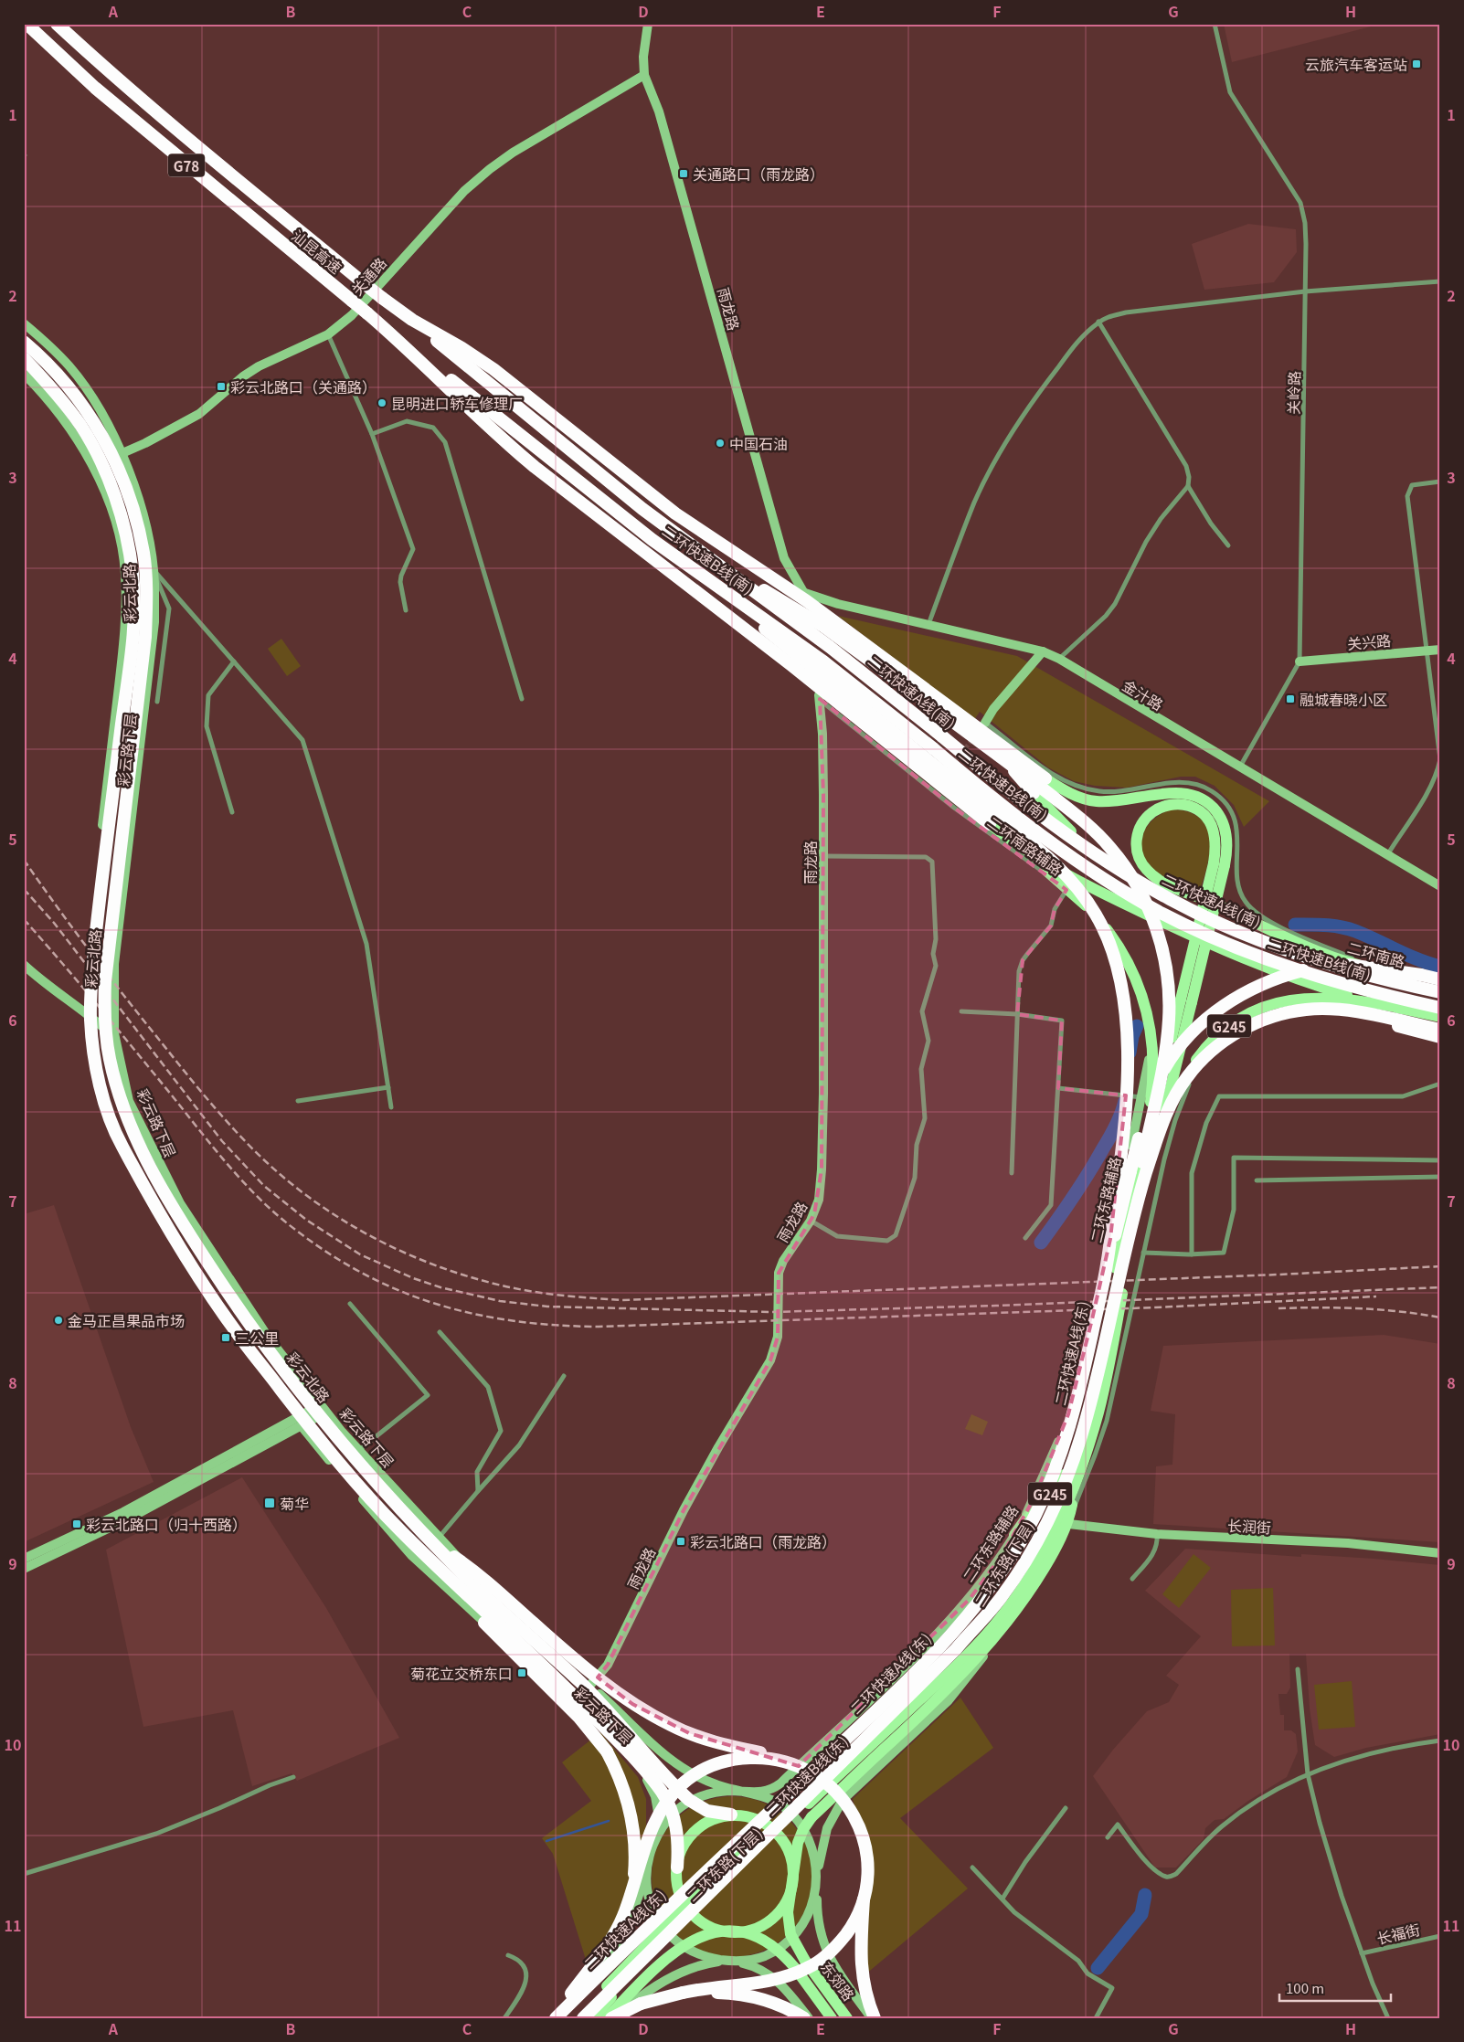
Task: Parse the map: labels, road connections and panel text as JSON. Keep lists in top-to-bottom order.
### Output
{
  "streets": {
    "highway": [
      "G78",
      "汕昆高速",
      "二环快速B线(南)",
      "彩云北路",
      "二环快速A线(南)",
      "二环快速A线(东)",
      "二环快速B线(东)"
    ],
    "main road": [
      "二环南路",
      "G245",
      "二环东路(下层)",
      "东郊路"
    ],
    "street": [
      "关通路",
      "雨龙路",
      "关岭路",
      "关兴路",
      "金汁路",
      "彩云路下层",
      "二环南路辅路",
      "二环东路辅路",
      "长润街",
      "长福街"
    ]
  },
  "crossings": [
    ["汕昆高速", "二环快速B线(南)"],
    ["汕昆高速", "二环快速A线(南)"],
    ["关通路", "雨龙路"],
    ["关通路", "彩云路下层"],
    ["雨龙路", "金汁路"],
    ["雨龙路", "彩云路下层"],
    ["雨龙路", "二环南路辅路"],
    ["关岭路", "关兴路"],
    ["关岭路", "金汁路"],
    ["彩云路下层", "G245"],
    ["彩云路下层", "二环东路辅路"],
    ["G245", "二环东路辅路"],
    ["G245", "长润街"],
    ["G245", "二环东路(下层)"],
    ["长润街", "二环东路(下层)"]
  ],
  "places": {
    "transit": [
      "云旅汽车客运站",
      "关通路口（雨龙路）",
      "彩云北路口（关通路）",
      "融城春晓小区",
      "三公里",
      "菊华",
      "彩云北路口（归十西路）",
      "彩云北路口（雨龙路）",
      "菊花立交桥东口"
    ],
    "other": ["昆明进口轿车修理厂", "中国石油", "金马正昌果品市场"]
  },
  "scale_bar": "100 m",
  "grid": {
    "columns": [
      "A",
      "B",
      "C",
      "D",
      "E",
      "F",
      "G",
      "H"
    ],
    "rows": [
      "1",
      "2",
      "3",
      "4",
      "5",
      "6",
      "7",
      "8",
      "9",
      "10",
      "11"
    ]
  }
}
